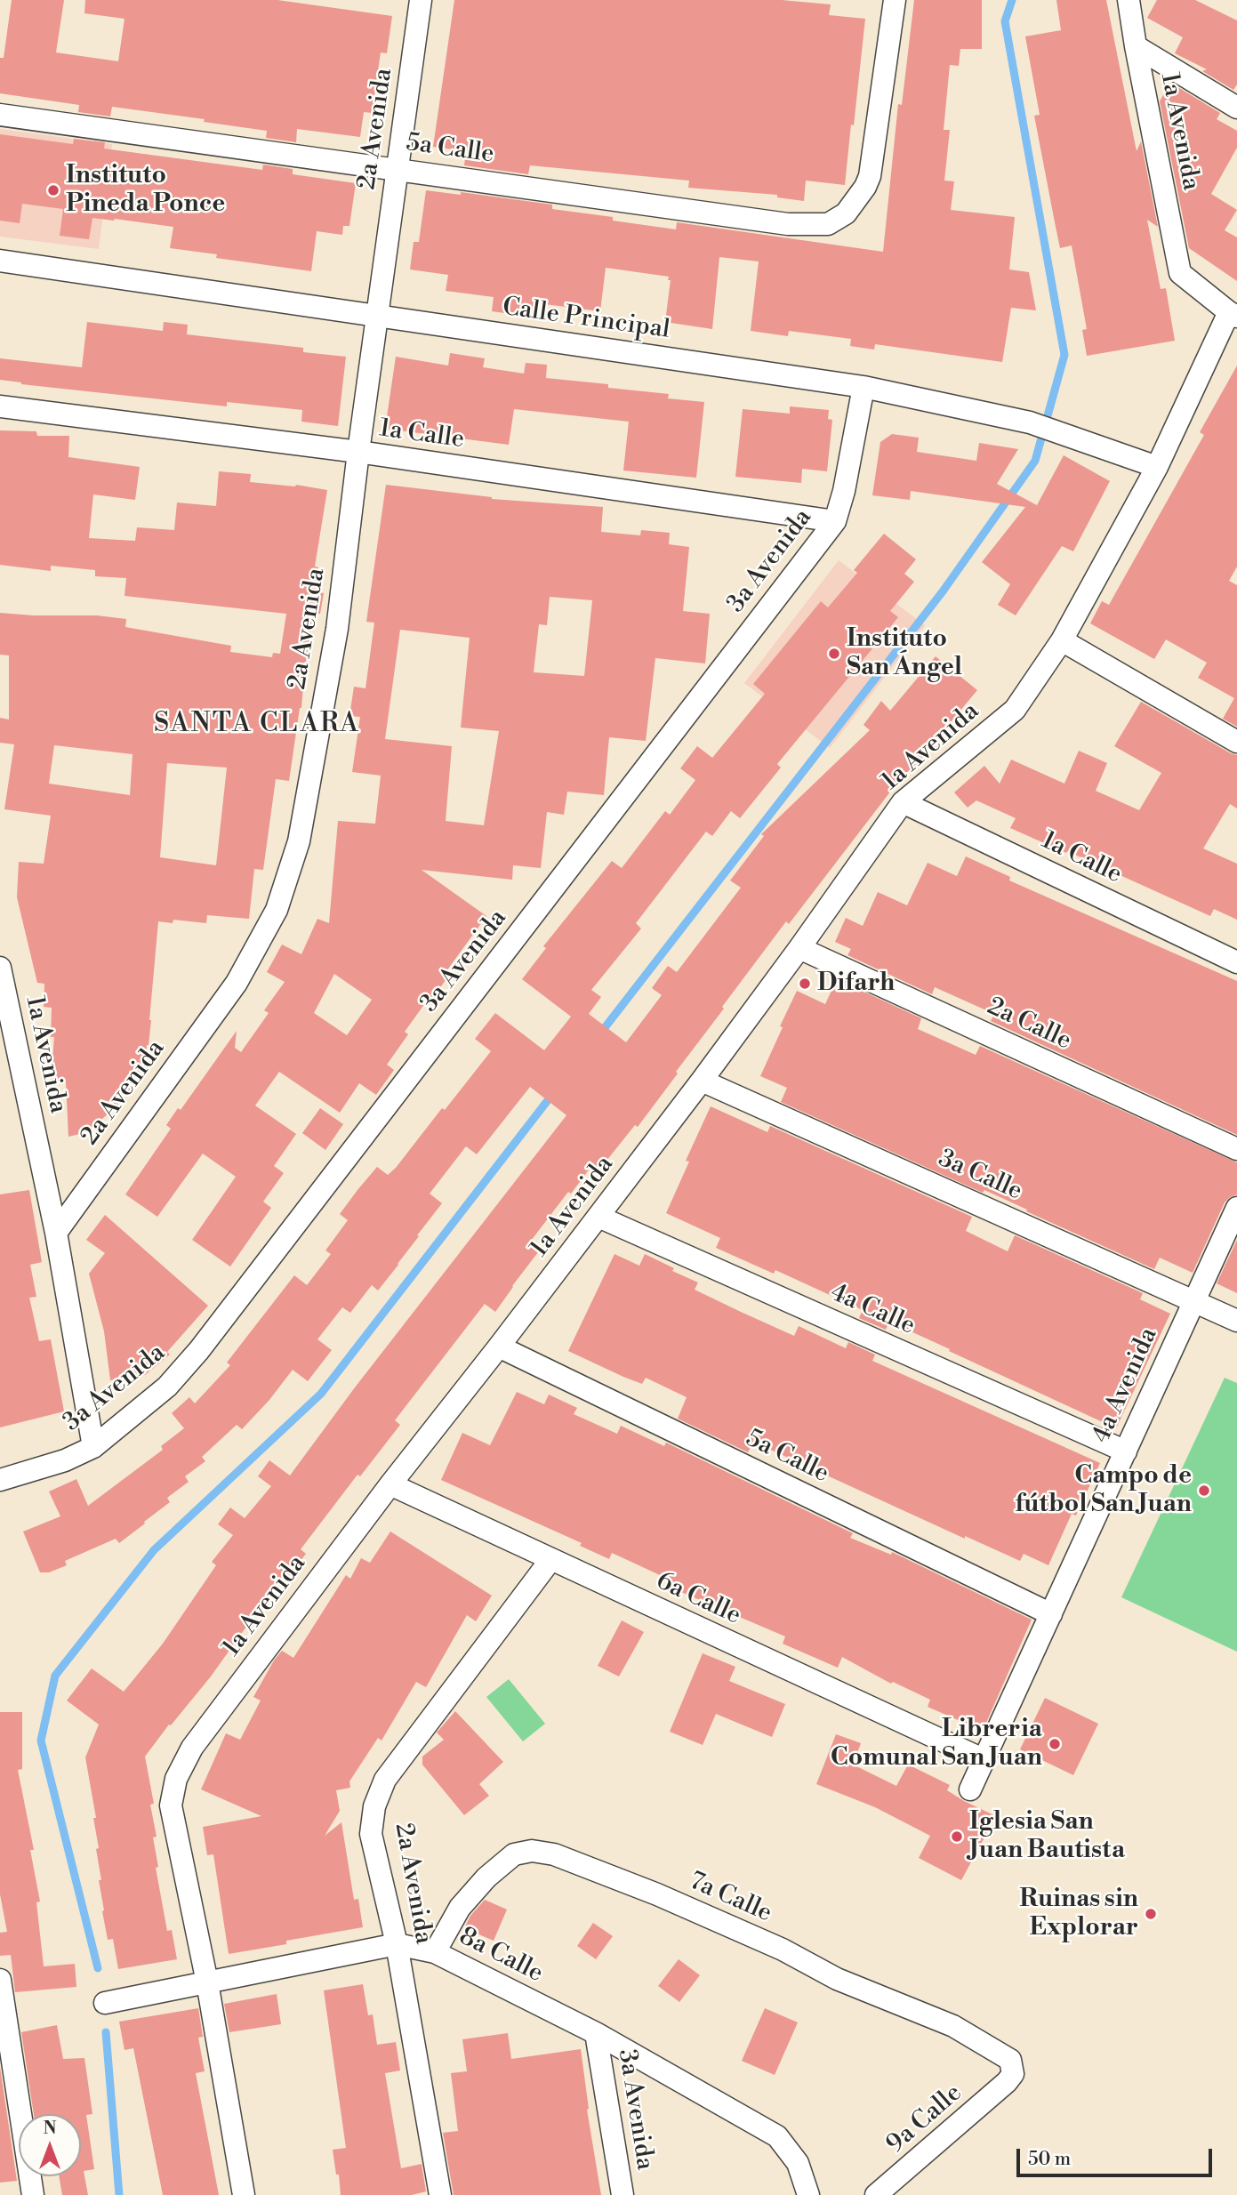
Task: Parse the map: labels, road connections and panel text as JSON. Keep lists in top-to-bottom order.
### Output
{
  "streets": {
    "street": [
      "2a Avenida",
      "1a Avenida",
      "5a Calle",
      "Calle Principal",
      "1a Calle",
      "3a Avenida",
      "2a Calle",
      "3a Calle",
      "4a Calle",
      "4a Avenida",
      "6a Calle",
      "7a Calle",
      "8a Calle",
      "9a Calle"
    ]
  },
  "crossings": [
    ["2a Avenida", "1a Avenida"],
    ["2a Avenida", "5a Calle"],
    ["2a Avenida", "Calle Principal"],
    ["2a Avenida", "1a Calle"],
    ["2a Avenida", "6a Calle"],
    ["2a Avenida", "8a Calle"],
    ["1a Avenida", "5a Calle"],
    ["1a Avenida", "Calle Principal"],
    ["1a Avenida", "1a Calle"],
    ["1a Avenida", "3a Avenida"],
    ["1a Avenida", "2a Calle"],
    ["1a Avenida", "3a Calle"],
    ["1a Avenida", "4a Calle"],
    ["1a Avenida", "6a Calle"],
    ["1a Avenida", "8a Calle"],
    ["5a Calle", "4a Avenida"],
    ["Calle Principal", "3a Avenida"],
    ["1a Calle", "3a Avenida"],
    ["3a Avenida", "8a Calle"],
    ["3a Calle", "4a Avenida"],
    ["4a Calle", "4a Avenida"],
    ["4a Avenida", "6a Calle"],
    ["7a Calle", "8a Calle"],
    ["7a Calle", "9a Calle"]
  ],
  "districts": ["SANTA CLARA"],
  "places": [
    "Instituto Pineda Ponce",
    "Instituto San Ángel",
    "Difarh",
    "Campo de fútbol San Juan",
    "Libreria Comunal San Juan",
    "Iglesia San Juan Bautista",
    "Ruinas sin Explorar"
  ],
  "scale_bar": "50 m",
  "north": "top"
}
